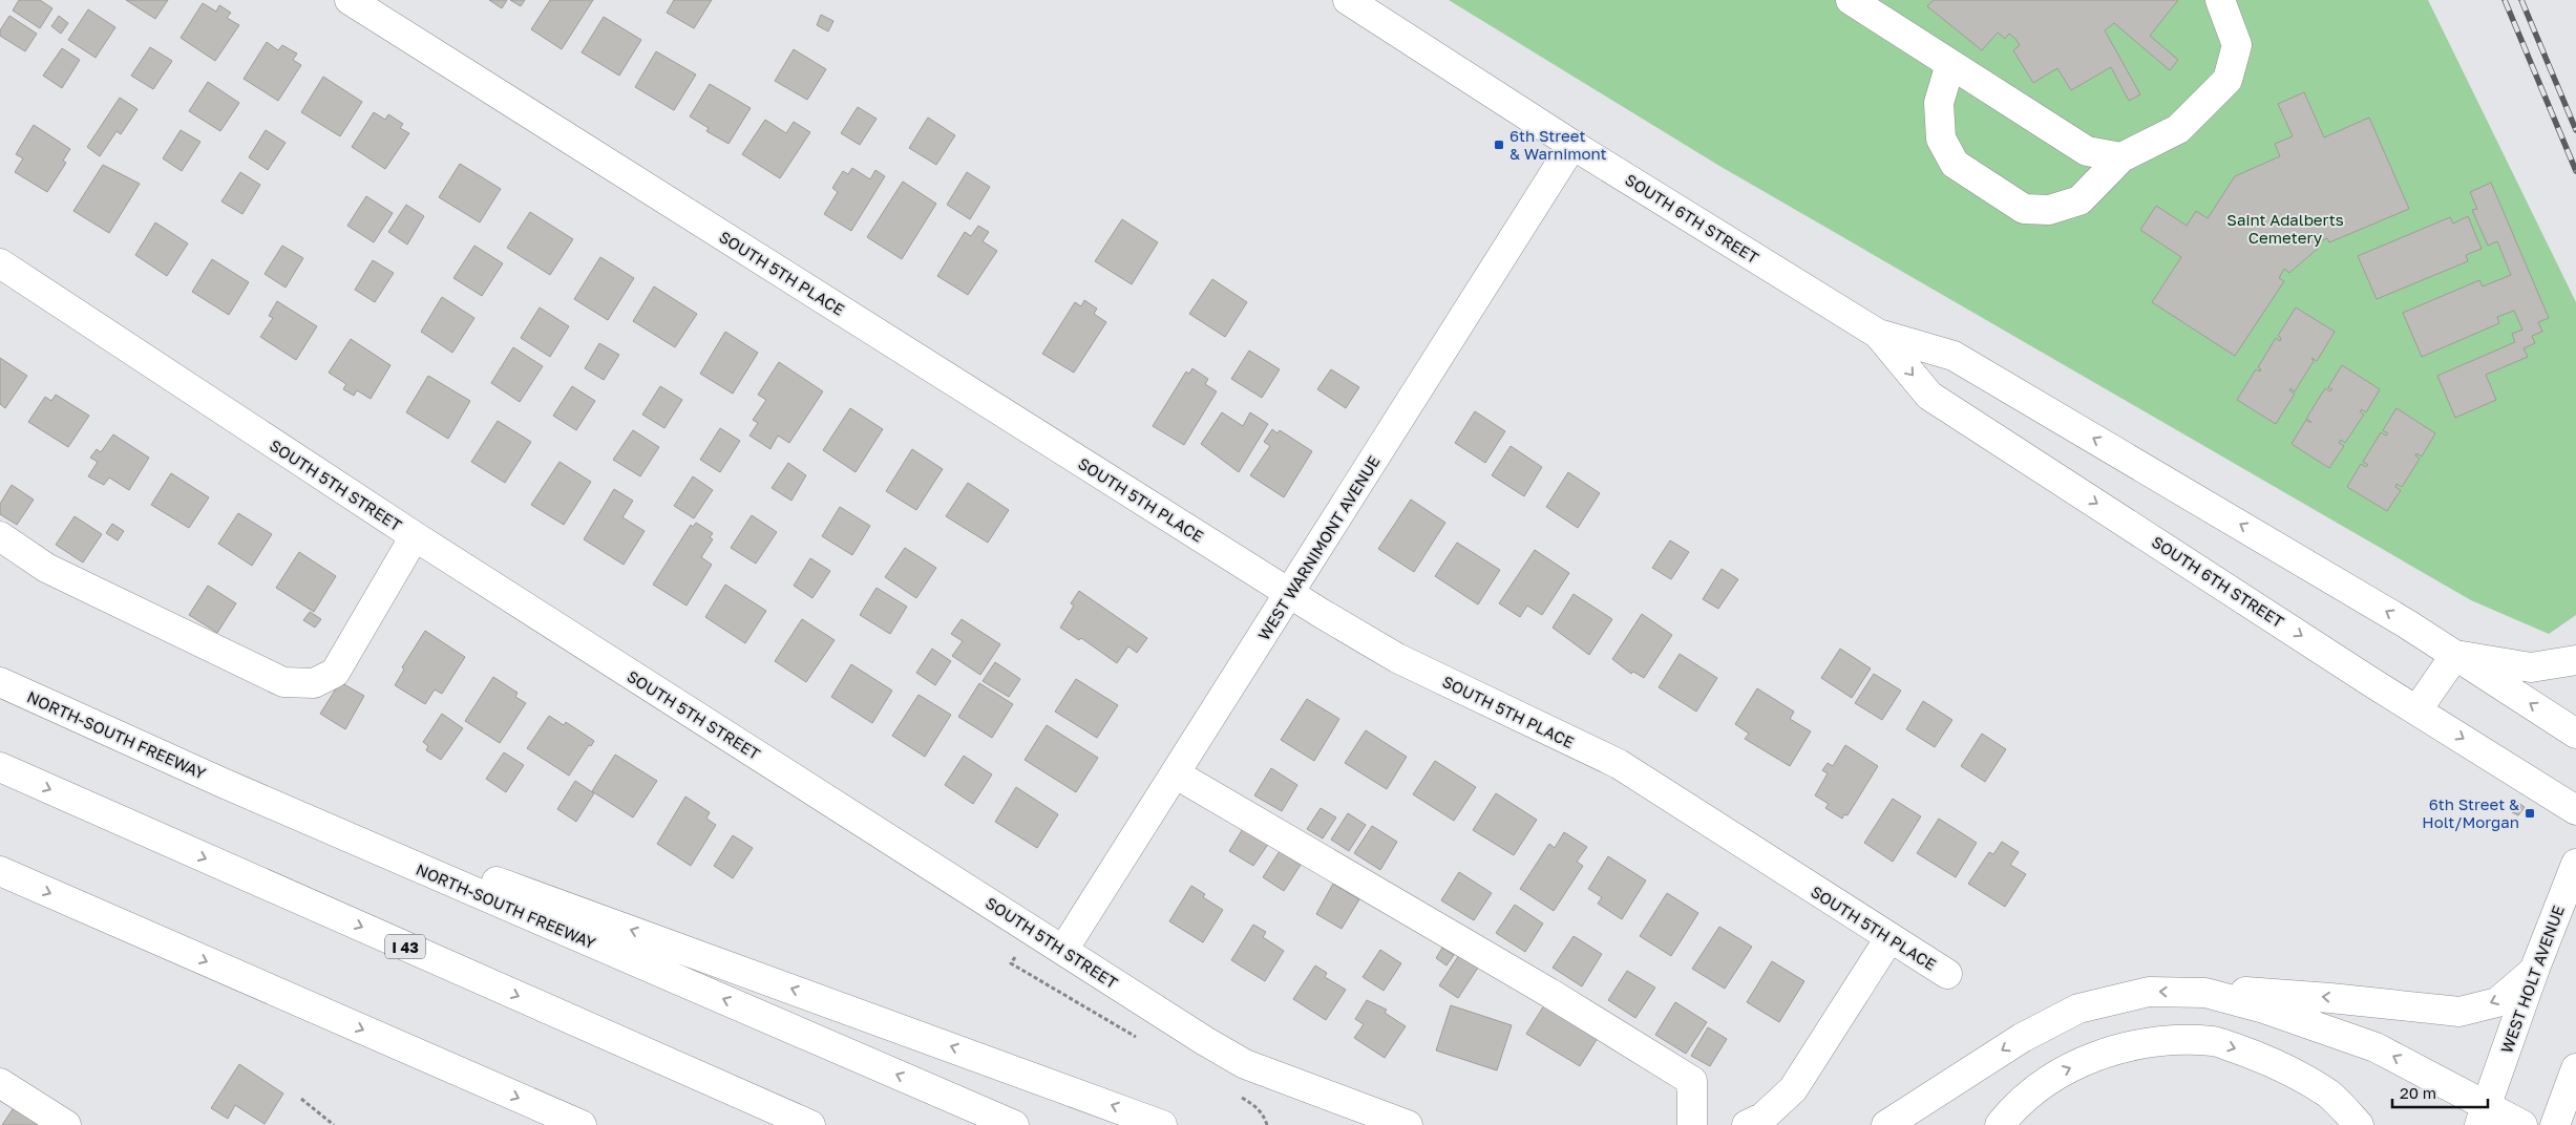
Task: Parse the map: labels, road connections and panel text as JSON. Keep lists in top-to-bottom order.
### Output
{
  "streets": {
    "main road": [
      "SOUTH 6TH STREET",
      "SOUTH 5TH PLACE",
      "SOUTH 5TH STREET",
      "WEST WARNIMONT AVENUE",
      "NORTH-SOUTH FREEWAY",
      "I 43",
      "WEST HOLT AVENUE"
    ]
  },
  "crossings": [
    ["SOUTH 6TH STREET", "WEST WARNIMONT AVENUE"],
    ["SOUTH 5TH PLACE", "WEST WARNIMONT AVENUE"],
    ["SOUTH 5TH STREET", "WEST WARNIMONT AVENUE"]
  ],
  "parks": ["Saint Adalberts Cemetery"],
  "places": {
    "transit": ["6th Street & Warnimont", "6th Street & Holt/Morgan"]
  },
  "scale_bar": "20 m"
}
